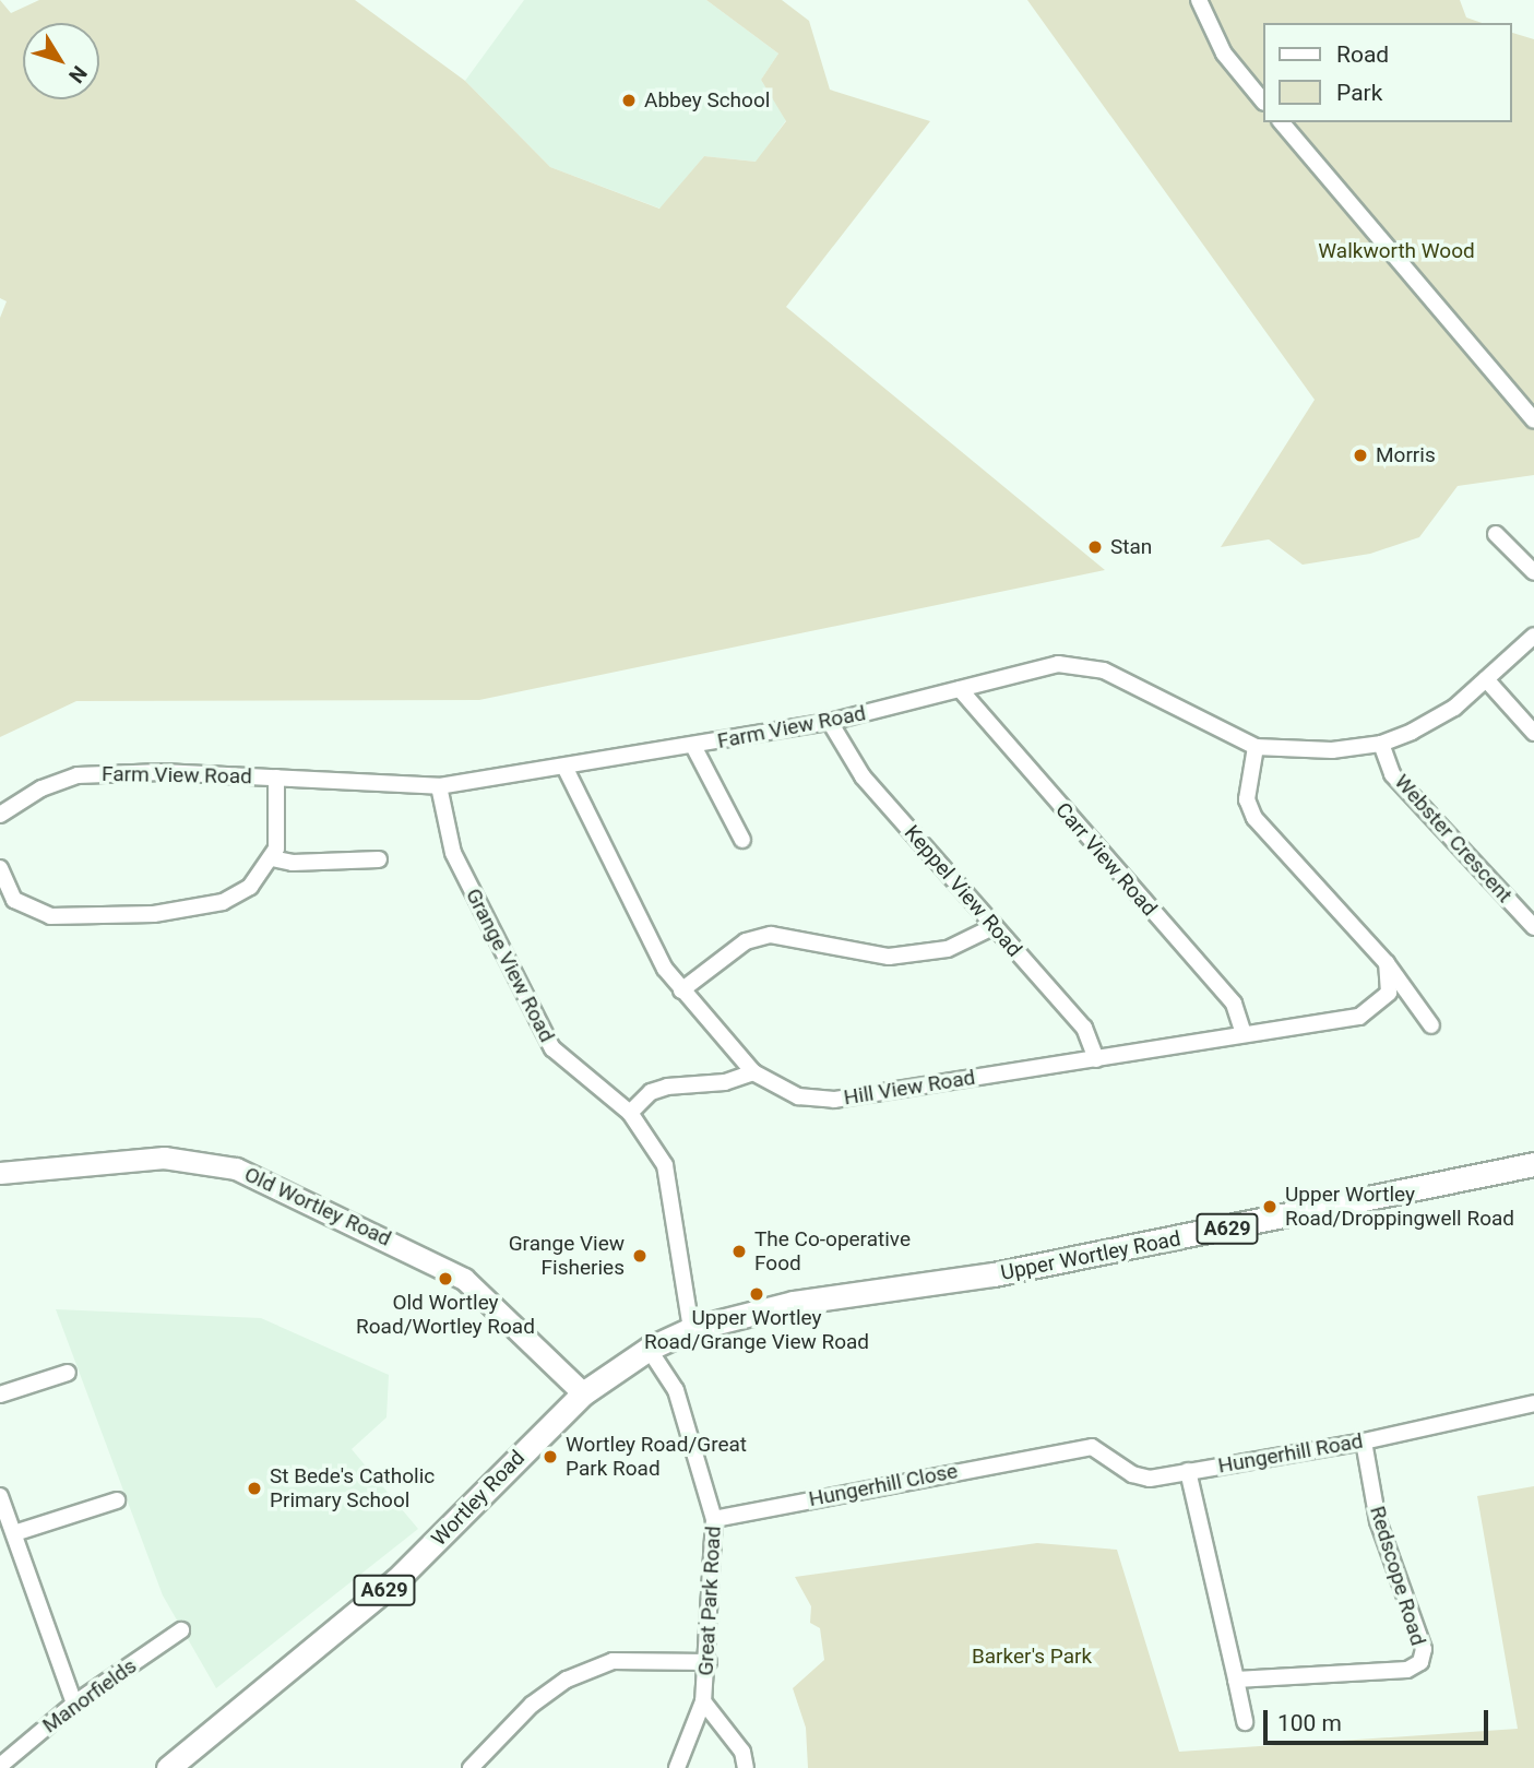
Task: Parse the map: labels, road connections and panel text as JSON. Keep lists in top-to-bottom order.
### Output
{
  "streets": {
    "main road": ["A629", "Upper Wortley Road", "Wortley Road"],
    "street": [
      "Farm View Road",
      "Webster Crescent",
      "Carr View Road",
      "Keppel View Road",
      "Grange View Road",
      "Hill View Road",
      "Old Wortley Road",
      "Hungerhill Road",
      "Hungerhill Close",
      "Redscope Road",
      "Great Park Road",
      "Manorfields"
    ]
  },
  "crossings": [
    ["Farm View Road", "Webster Crescent"],
    ["Farm View Road", "Carr View Road"],
    ["Farm View Road", "Keppel View Road"],
    ["Farm View Road", "Grange View Road"],
    ["Farm View Road", "Hill View Road"],
    ["Carr View Road", "Hill View Road"],
    ["Keppel View Road", "Hill View Road"],
    ["Grange View Road", "Upper Wortley Road"],
    ["Old Wortley Road", "Wortley Road"],
    ["Upper Wortley Road", "Wortley Road"],
    ["Upper Wortley Road", "Great Park Road"],
    ["Hungerhill Road", "Hungerhill Close"],
    ["Hungerhill Road", "Redscope Road"],
    ["Hungerhill Close", "Great Park Road"],
    ["Wortley Road", "Great Park Road"]
  ],
  "parks": ["Walkworth Wood", "Barker's Park"],
  "places": [
    "Abbey School",
    "Morris",
    "Stan",
    "Upper Wortley Road/Droppingwell Road",
    "The Co-operative Food",
    "Grange View Fisheries",
    "Old Wortley Road/Wortley Road",
    "Upper Wortley Road/Grange View Road",
    "Wortley Road/Great Park Road",
    "St Bede's Catholic Primary School"
  ],
  "legend": ["Road", "Park"],
  "scale_bar": "100 m",
  "north": "bottom right"
}
